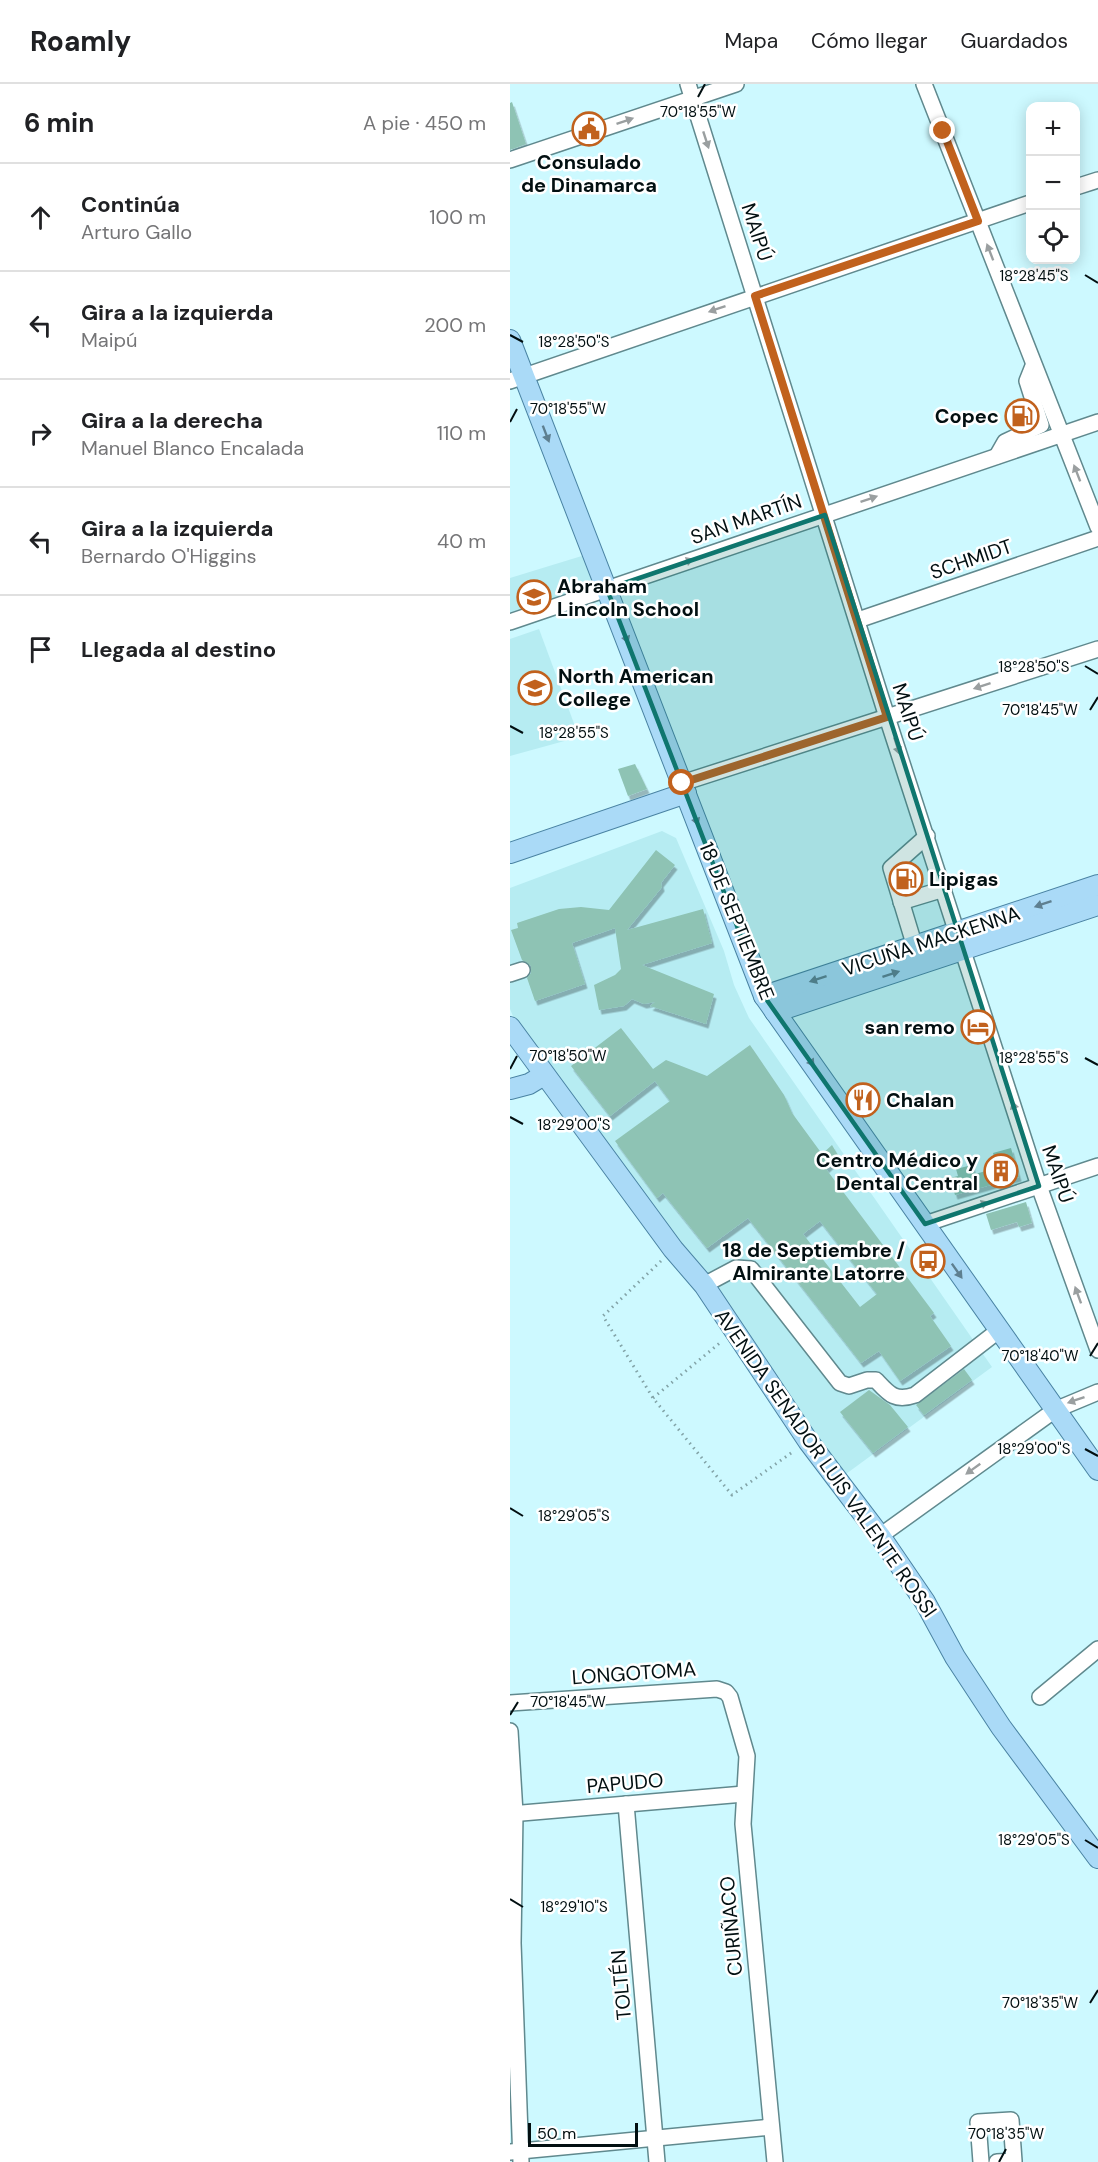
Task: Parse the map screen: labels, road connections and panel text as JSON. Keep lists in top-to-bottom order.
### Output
{
  "streets": {
    "main road": ["18 DE SEPTIEMBRE", "VICUÑA MACKENNA", "AVENIDA SENADOR LUIS VALENTE ROSSI"],
    "street": [
      "MAIPÚ",
      "SAN MARTÍN",
      "SCHMIDT",
      "LONGOTOMA",
      "PAPUDO",
      "CURIÑACO",
      "TOLTÉN"
    ]
  },
  "crossings": [
    ["MAIPÚ", "SAN MARTÍN"],
    ["MAIPÚ", "SCHMIDT"],
    ["MAIPÚ", "VICUÑA MACKENNA"],
    ["SAN MARTÍN", "18 DE SEPTIEMBRE"],
    ["18 DE SEPTIEMBRE", "VICUÑA MACKENNA"],
    ["LONGOTOMA", "CURIÑACO"],
    ["PAPUDO", "CURIÑACO"],
    ["PAPUDO", "TOLTÉN"]
  ],
  "one_way": ["SAN MARTÍN", "18 DE SEPTIEMBRE"],
  "places": {
    "public building": ["Consulado de Dinamarca"],
    "fuel station": ["Copec", "Lipigas"],
    "school or university": ["Abraham Lincoln School", "North American College"],
    "hotel": ["san remo"],
    "restaurant": ["Chalan"],
    "building": ["Centro Médico y Dental Central"],
    "bus stop": ["18 de Septiembre / Almirante Latorre"]
  },
  "scale_bar": "50 m",
  "page": {
    "header": "Roamly",
    "nav": ["Mapa", "Cómo llegar", "Guardados"],
    "heading": ["6 min", "A pie · 450 m"],
    "map_buttons": ["+", "−"],
    "list": [
      ["Continúa", "Arturo Gallo", "100 m"],
      ["Gira a la izquierda", "Maipú", "200 m"],
      ["Gira a la derecha", "Manuel Blanco Encalada", "110 m"],
      ["Gira a la izquierda", "Bernardo O'Higgins", "40 m"],
      "Llegada al destino"
    ],
    "scale": "50 m"
  },
  "coordinates": [
    "70°18'55\"W",
    "18°28'45\"S",
    "18°28'50\"S",
    "70°18'45\"W",
    "18°28'55\"S",
    "70°18'50\"W",
    "18°29'00\"S",
    "70°18'40\"W",
    "18°29'05\"S",
    "18°29'10\"S",
    "70°18'35\"W"
  ]
}
